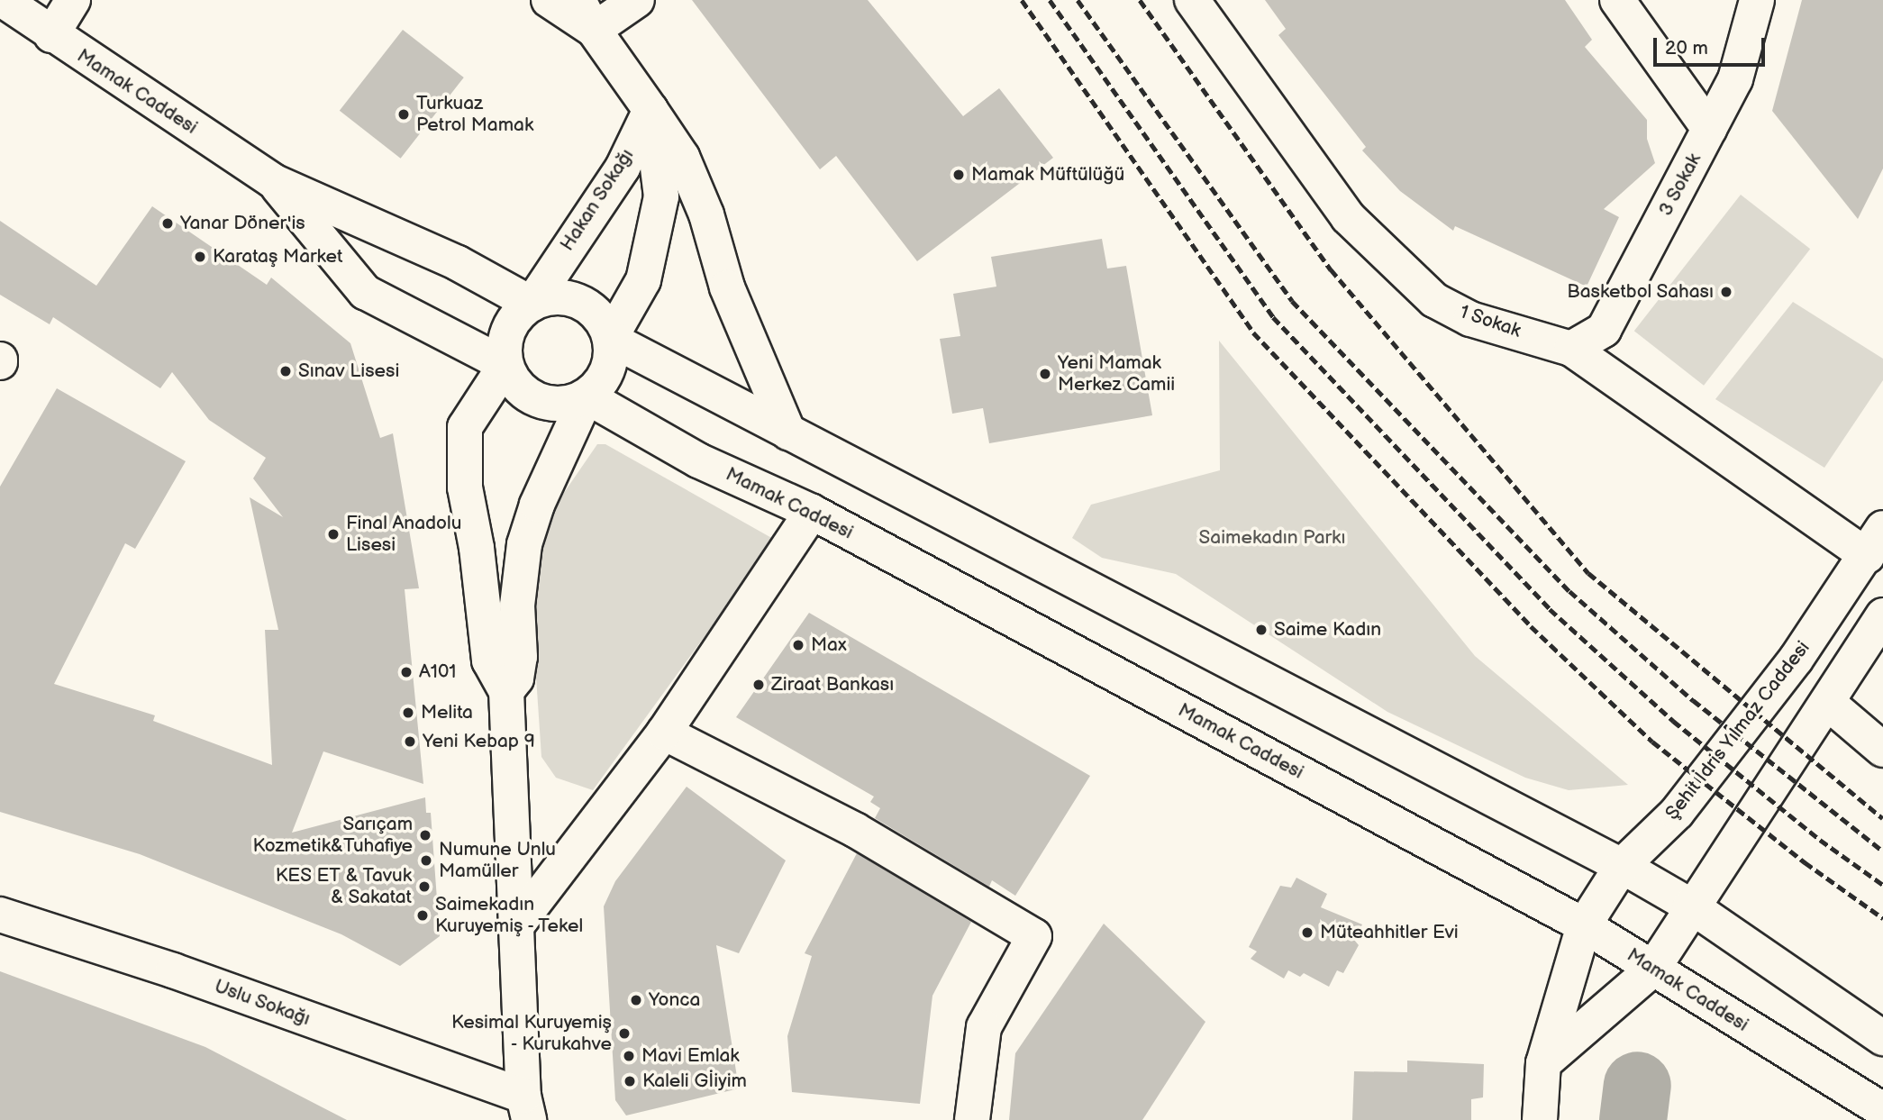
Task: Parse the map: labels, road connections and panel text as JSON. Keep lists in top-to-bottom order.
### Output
{
  "streets": {
    "main road": [
      "Mamak Caddesi",
      "3 Sokak",
      "Hakan Sokağı",
      "1 Sokak",
      "Şehit İdris Yılmaz Caddesi",
      "Uslu Sokağı"
    ]
  },
  "crossings": [
    ["Mamak Caddesi", "Hakan Sokağı"],
    ["Mamak Caddesi", "Şehit İdris Yılmaz Caddesi"],
    ["3 Sokak", "1 Sokak"],
    ["1 Sokak", "Şehit İdris Yılmaz Caddesi"]
  ],
  "parks": ["Saimekadın Parkı"],
  "places": [
    "Turkuaz Petrol Mamak",
    "Mamak Müftülüğü",
    "Yanar Döner'is",
    "Karataş Market",
    "Basketbol Sahası",
    "Sınav Lisesi",
    "Yeni Mamak Merkez Camii",
    "Final Anadolu Lisesi",
    "Saime Kadın",
    "Max",
    "A101",
    "Ziraat Bankası",
    "Melita",
    "Yeni Kebap 9",
    "Sarıçam Kozmetik&Tuhafiye",
    "Numune Unlu Mamüller",
    "KES ET & Tavuk & Sakatat",
    "Saimekadın Kuruyemiş - Tekel",
    "Müteahhitler Evi",
    "Yonca",
    "Kesimal Kuruyemiş - Kurukahve",
    "Mavi Emlak",
    "Kaleli Gİiyim"
  ],
  "scale_bar": "20 m"
}
